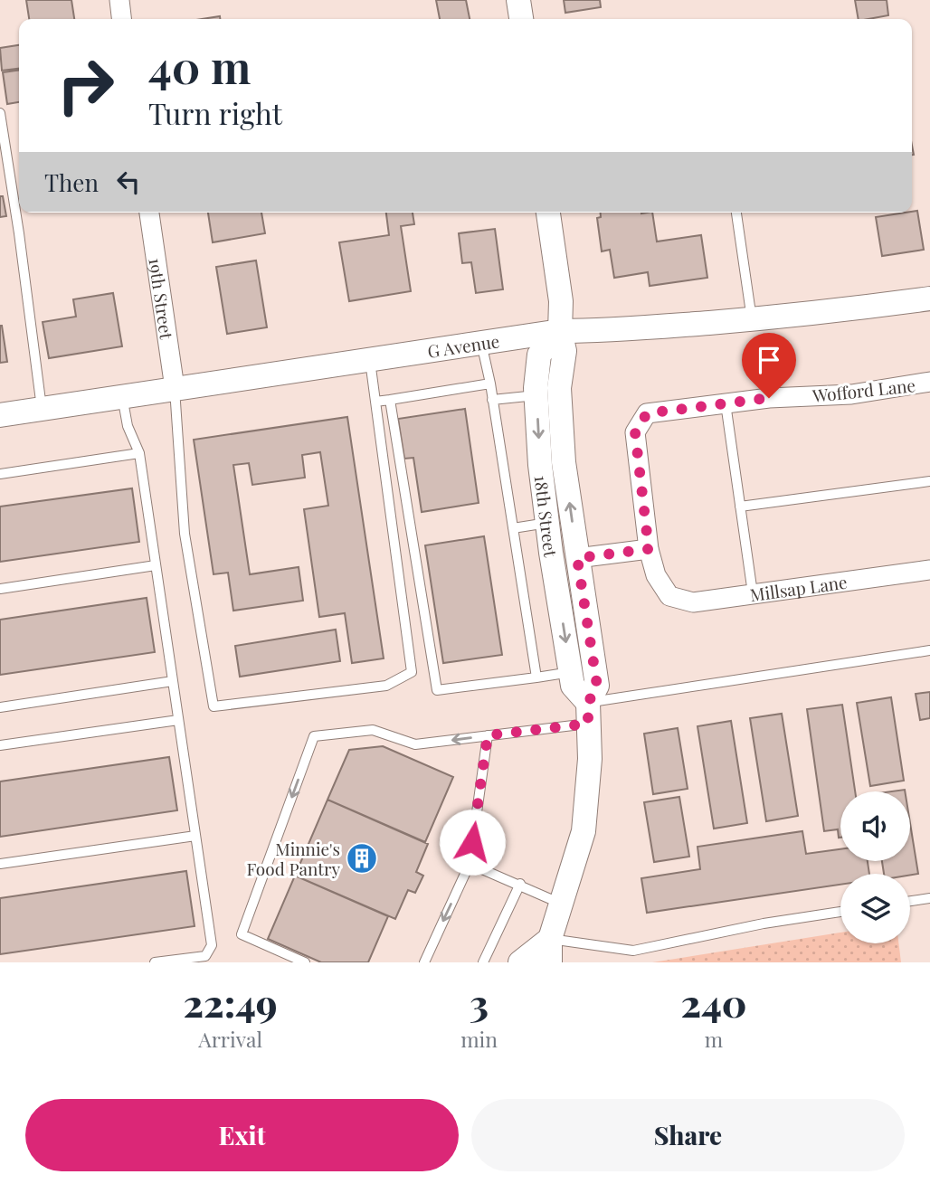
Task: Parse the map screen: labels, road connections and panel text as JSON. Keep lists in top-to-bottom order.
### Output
{
  "streets": {
    "street": [
      "19th Street",
      "G Avenue",
      "Wofford Lane",
      "18th Street",
      "Millsap Lane"
    ]
  },
  "crossings": [
    ["19th Street", "G Avenue"],
    ["G Avenue", "18th Street"],
    ["Wofford Lane", "Millsap Lane"]
  ],
  "places": {
    "building": ["Minnie's Food Pantry"]
  },
  "page": {
    "turn": ["40 m", "Turn right"],
    "then": "Then",
    "eta": [
      "22:49",
      "Arrival",
      "3",
      "min",
      "240",
      "m"
    ],
    "buttons": ["Exit", "Share"]
  }
}
